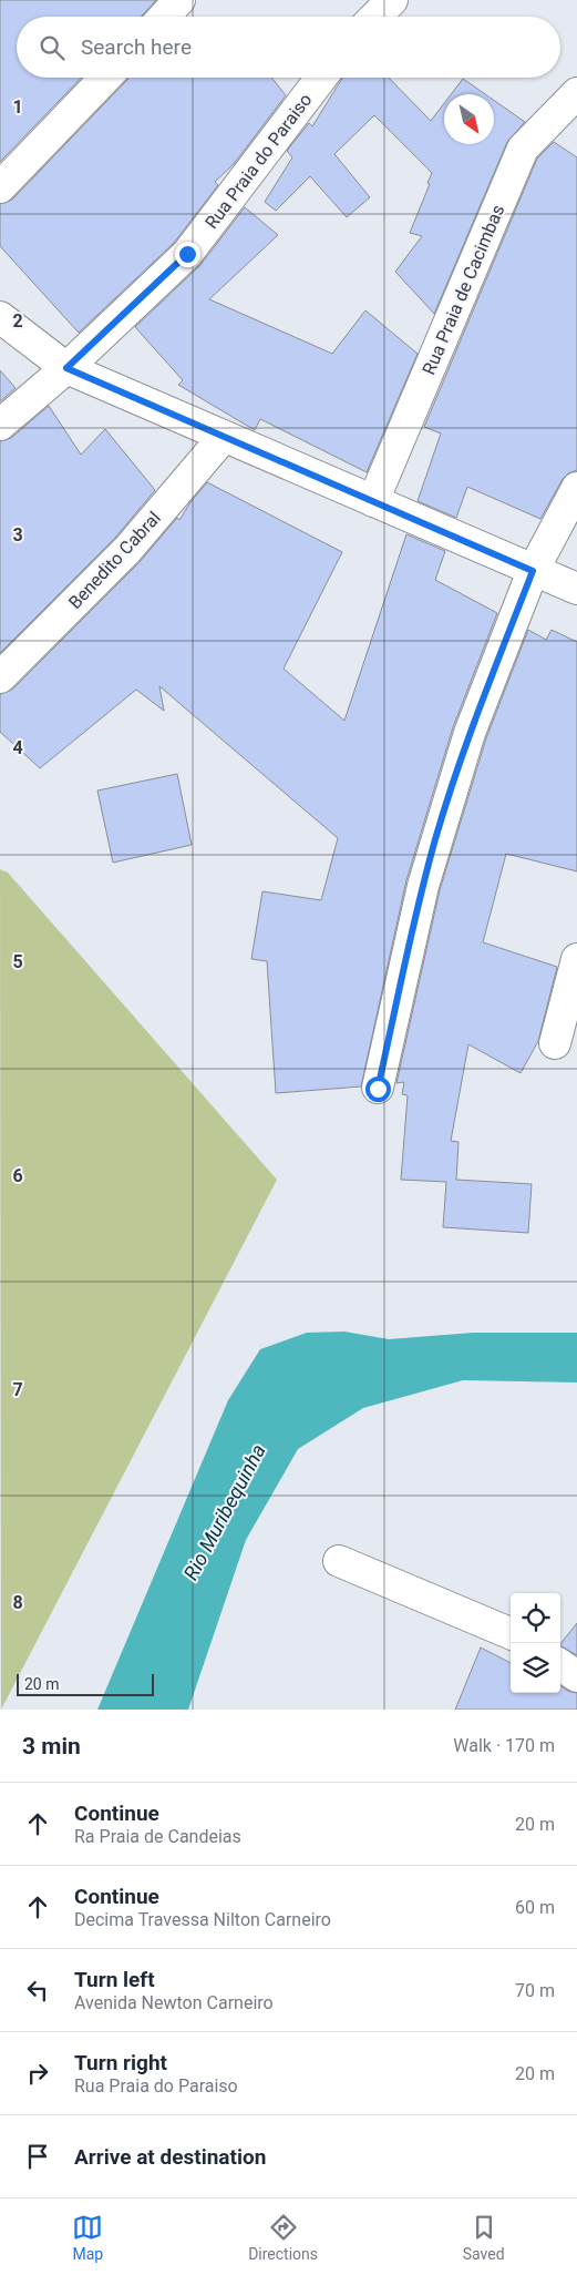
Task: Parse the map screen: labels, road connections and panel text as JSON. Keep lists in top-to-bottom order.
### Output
{
  "streets": {
    "street": ["Rua Praia do Paraiso", "Rua Praia de Cacimbas", "Benedito Cabral"]
  },
  "water": ["Rio Muribequinha"],
  "scale_bar": "20 m",
  "north": "bottom right",
  "page": {
    "search": "Search here",
    "scale": "20 m",
    "heading": ["3 min", "Walk · 170 m"],
    "list": [
      ["Continue", "Ra Praia de Candeias", "20 m"],
      ["Continue", "Decima Travessa Nilton Carneiro", "60 m"],
      ["Turn left", "Avenida Newton Carneiro", "70 m"],
      ["Turn right", "Rua Praia do Paraiso", "20 m"],
      "Arrive at destination"
    ],
    "nav": ["Map", "Directions", "Saved"]
  },
  "grid": {
    "rows": [
      "1",
      "2",
      "3",
      "4",
      "5",
      "6",
      "7",
      "8"
    ]
  }
}
